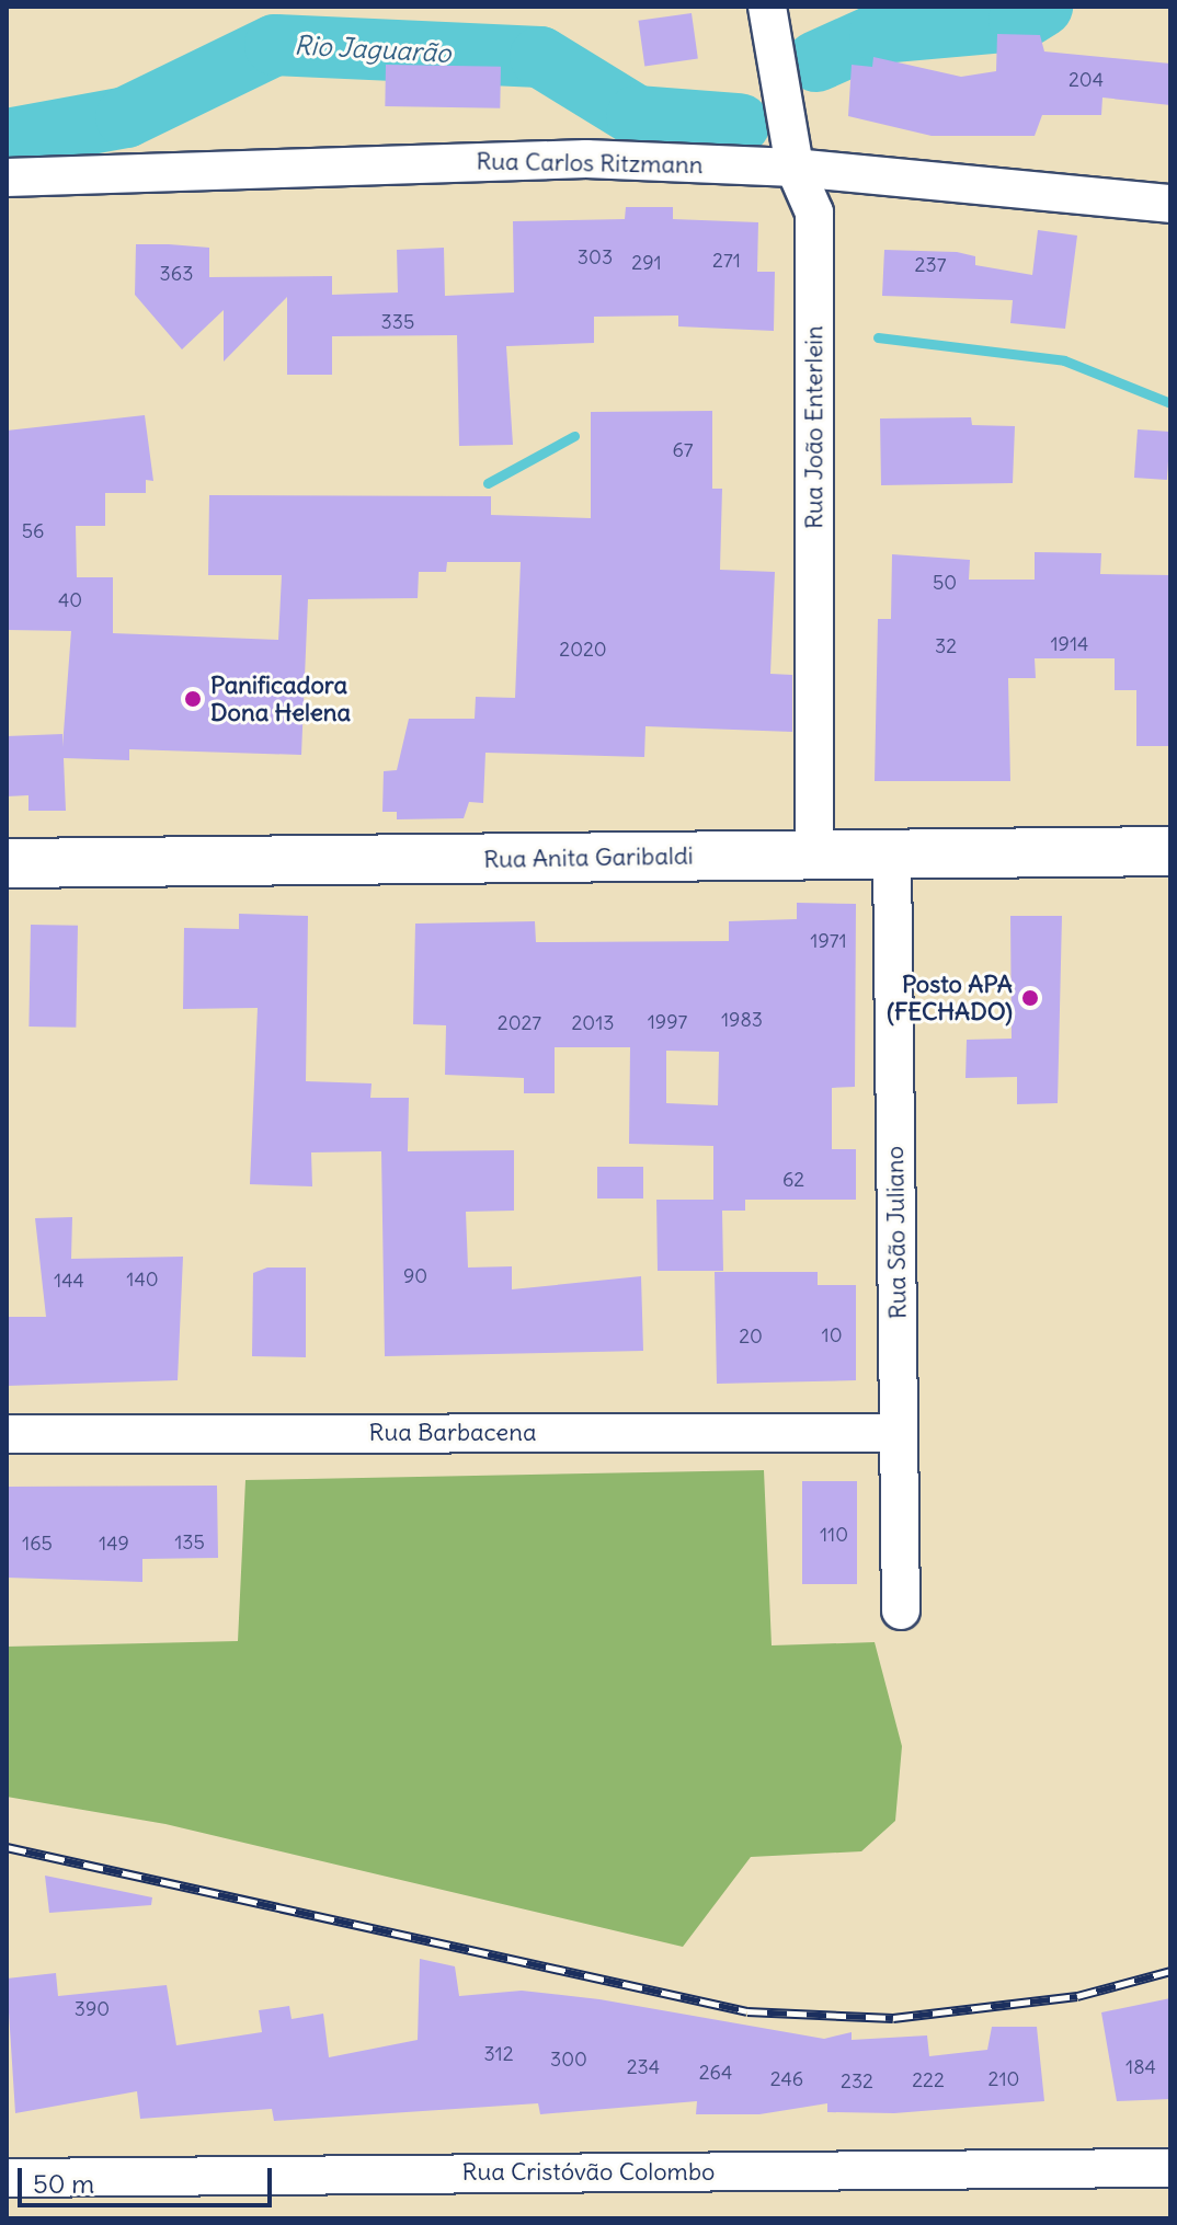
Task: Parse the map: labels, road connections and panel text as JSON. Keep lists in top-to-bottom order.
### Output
{
  "streets": {
    "main road": ["Rua Anita Garibaldi"],
    "street": [
      "Rua Carlos Ritzmann",
      "Rua João Enterlein",
      "Rua São Juliano",
      "Rua Barbacena",
      "Rua Cristóvão Colombo"
    ]
  },
  "crossings": [
    ["Rua Carlos Ritzmann", "Rua João Enterlein"],
    ["Rua João Enterlein", "Rua Anita Garibaldi"],
    ["Rua Anita Garibaldi", "Rua São Juliano"],
    ["Rua São Juliano", "Rua Barbacena"]
  ],
  "water": ["Rio Jaguarão"],
  "places": ["Panificadora Dona Helena", "Posto APA (FECHADO)"],
  "house_numbers": [
    "204",
    "303",
    "271",
    "291",
    "237",
    "363",
    "335",
    "67",
    "56",
    "50",
    "40",
    "1914",
    "32",
    "2020",
    "1971",
    "1983",
    "1997",
    "2027",
    "2013",
    "62",
    "90",
    "140",
    "144",
    "10",
    "20",
    "110",
    "135",
    "165",
    "149",
    "390",
    "312",
    "300",
    "234",
    "184",
    "264",
    "246",
    "210",
    "222",
    "232"
  ],
  "scale_bar": "50 m"
}
